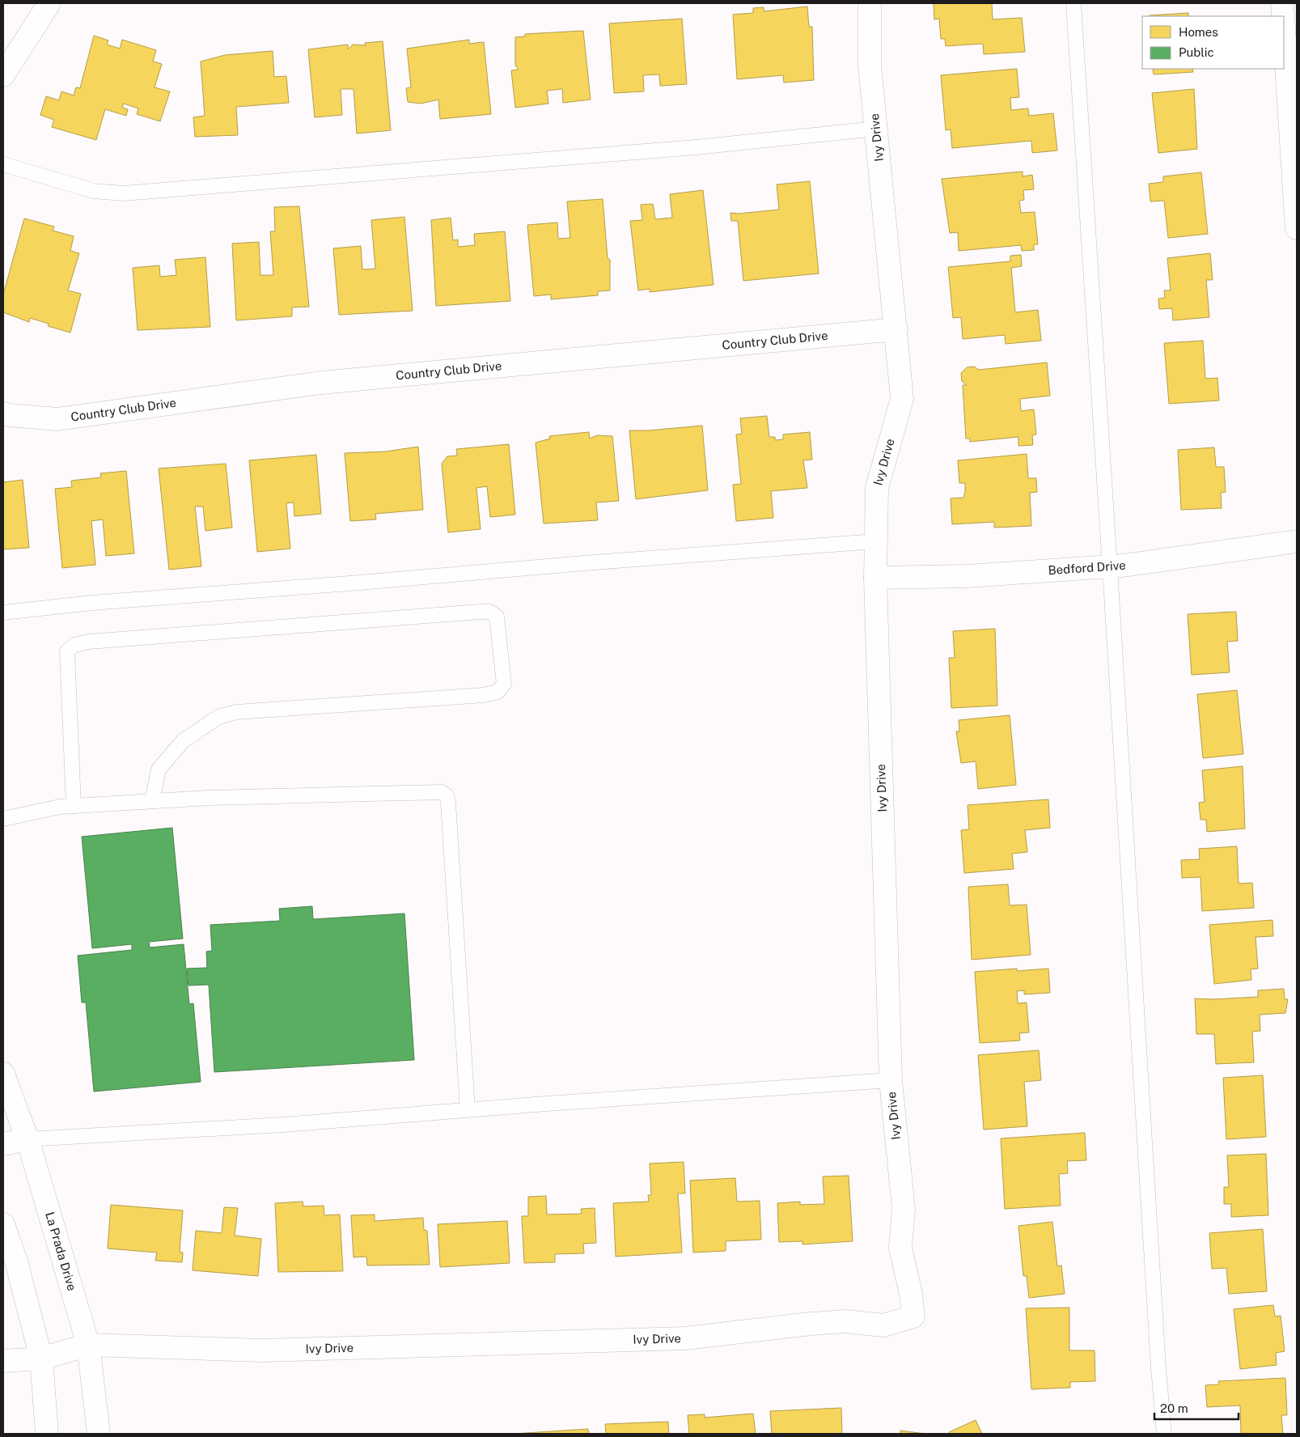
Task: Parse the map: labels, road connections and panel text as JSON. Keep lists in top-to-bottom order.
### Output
{
  "streets": {
    "street": [
      "Ivy Drive",
      "Country Club Drive",
      "Bedford Drive",
      "La Prada Drive"
    ]
  },
  "crossings": [
    ["Ivy Drive", "Country Club Drive"],
    ["Ivy Drive", "Bedford Drive"],
    ["Ivy Drive", "La Prada Drive"]
  ],
  "legend": ["Homes", "Public"],
  "scale_bar": "20 m"
}
